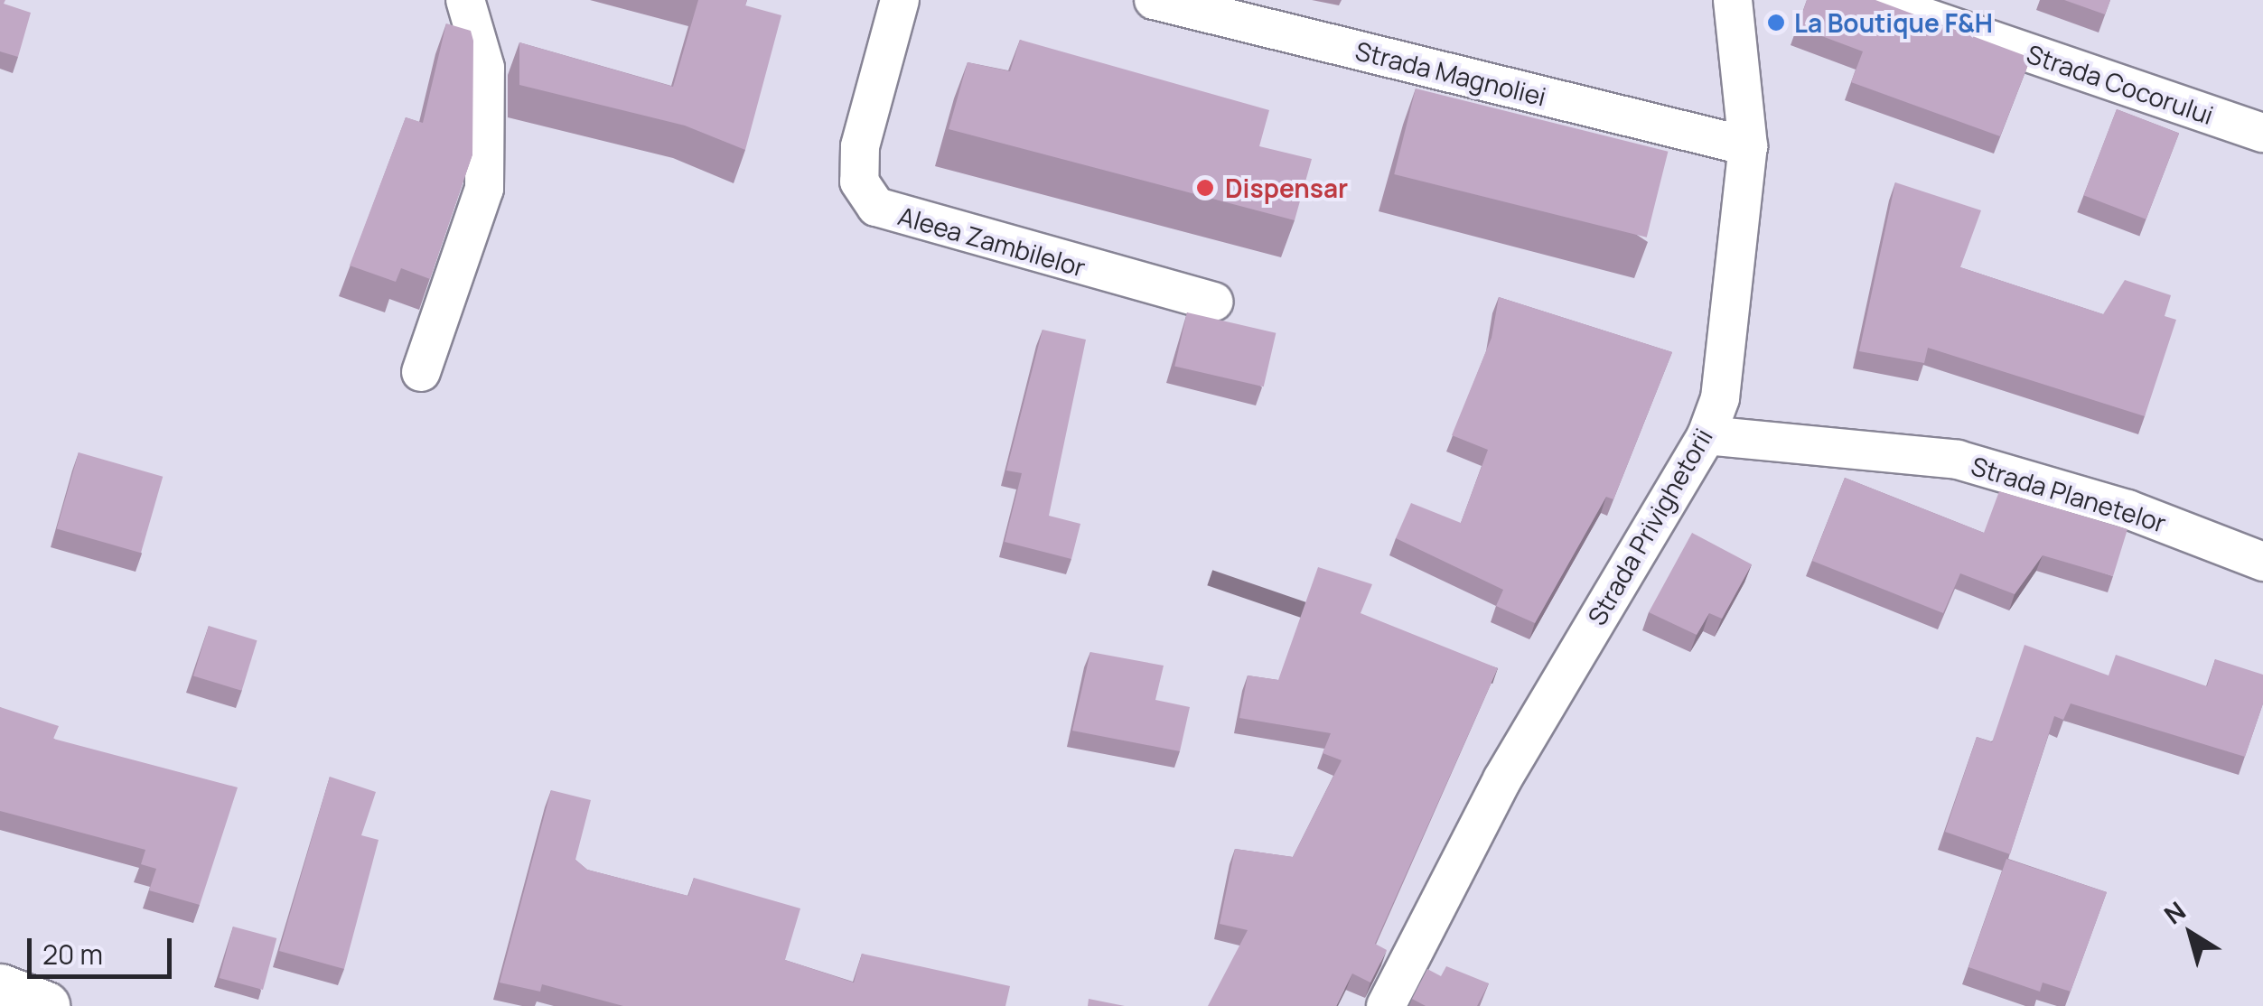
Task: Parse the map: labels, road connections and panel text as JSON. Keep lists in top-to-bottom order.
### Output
{
  "streets": {
    "street": [
      "Strada Magnoliei",
      "Strada Cocorului",
      "Aleea Zambilelor",
      "Strada Planetelor",
      "Strada Privighetorii"
    ]
  },
  "crossings": [
    ["Strada Magnoliei", "Strada Privighetorii"],
    ["Strada Planetelor", "Strada Privighetorii"]
  ],
  "places": ["La Boutique F&H", "Dispensar"],
  "scale_bar": "20 m",
  "north": "top left"
}
